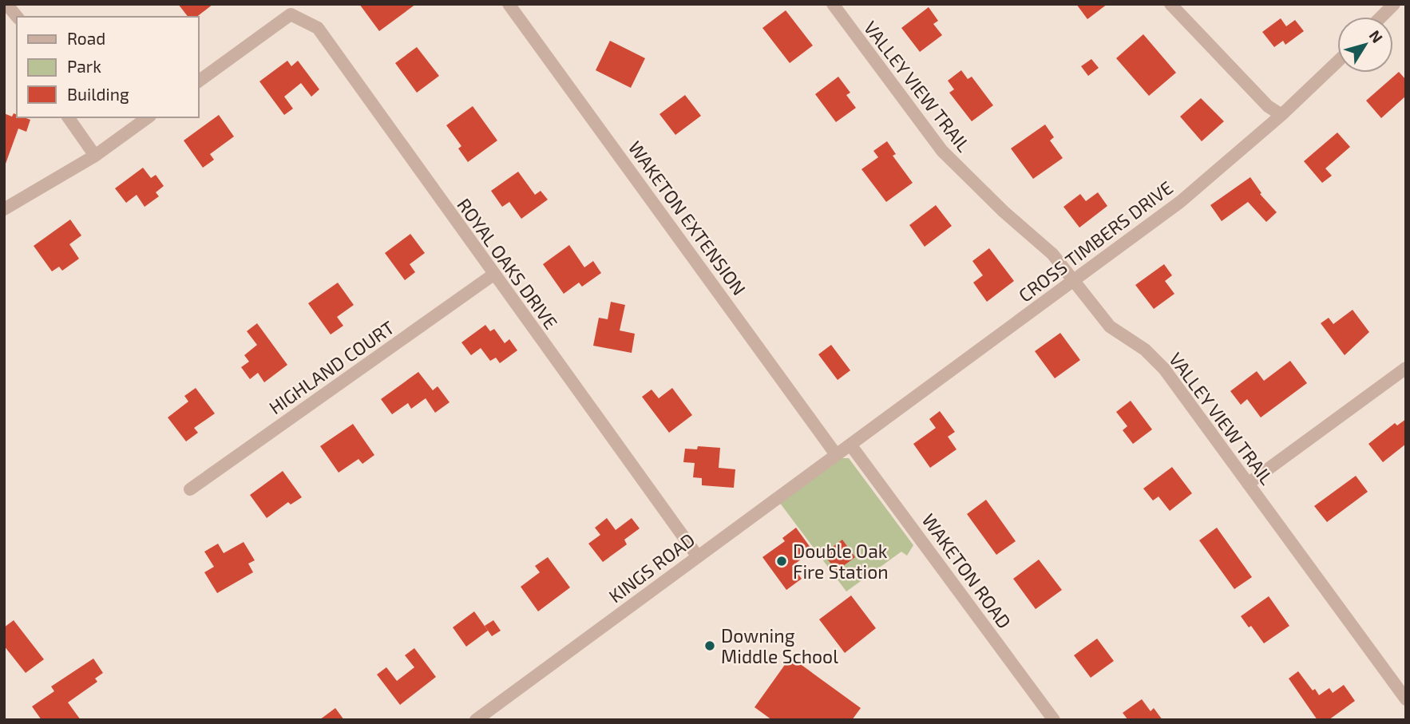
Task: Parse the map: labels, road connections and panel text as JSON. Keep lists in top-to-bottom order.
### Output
{
  "streets": {
    "street": [
      "VALLEY VIEW TRAIL",
      "WAKETON EXTENSION",
      "CROSS TIMBERS DRIVE",
      "ROYAL OAKS DRIVE",
      "HIGHLAND COURT",
      "KINGS ROAD",
      "WAKETON ROAD"
    ]
  },
  "crossings": [
    ["VALLEY VIEW TRAIL", "CROSS TIMBERS DRIVE"],
    ["WAKETON EXTENSION", "KINGS ROAD"],
    ["CROSS TIMBERS DRIVE", "KINGS ROAD"],
    ["CROSS TIMBERS DRIVE", "WAKETON ROAD"],
    ["ROYAL OAKS DRIVE", "HIGHLAND COURT"],
    ["ROYAL OAKS DRIVE", "KINGS ROAD"],
    ["KINGS ROAD", "WAKETON ROAD"]
  ],
  "places": ["Double Oak Fire Station", "Downing Middle School"],
  "legend": ["Road", "Park", "Building"],
  "north": "top right"
}
